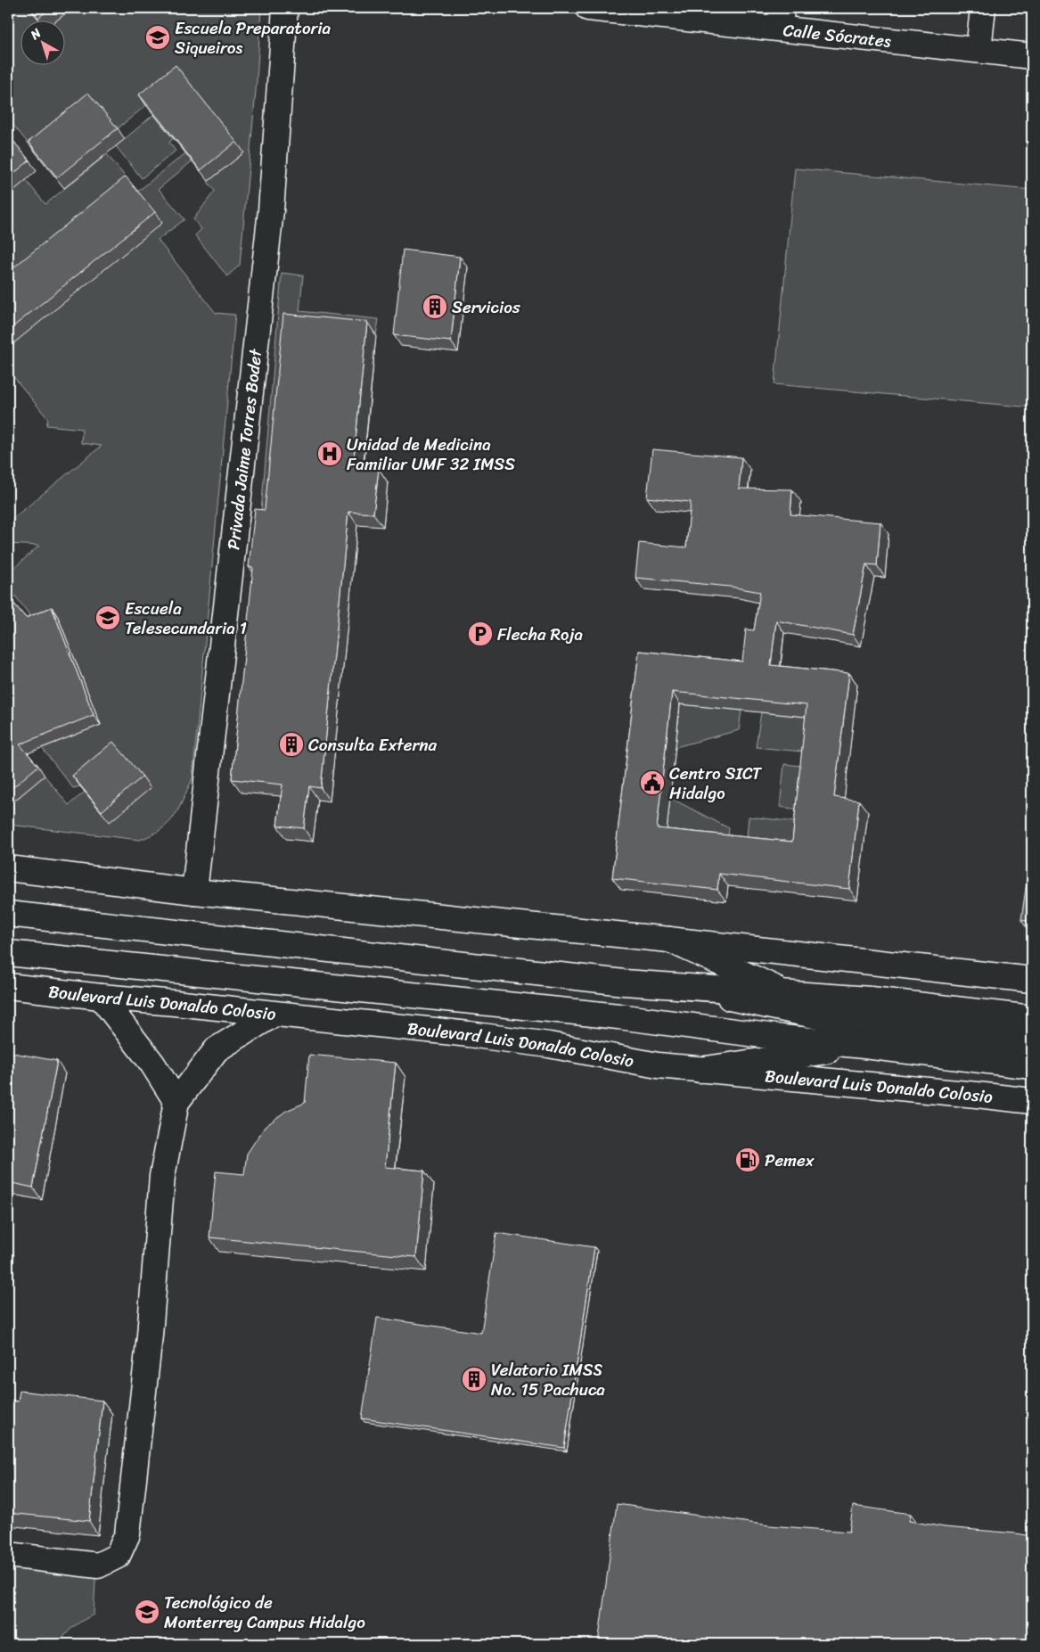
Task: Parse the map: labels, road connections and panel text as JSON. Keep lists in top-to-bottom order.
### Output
{
  "streets": {
    "main road": ["Calle Sócrates", "Privada Jaime Torres Bodet", "Boulevard Luis Donaldo Colosio"]
  },
  "places": {
    "school or university": ["Escuela Preparatoria Siqueiros", "Escuela Telesecundaria 1", "Tecnológico de Monterrey Campus Hidalgo"],
    "building": ["Servicios", "Consulta Externa", "Velatorio IMSS No. 15 Pachuca"],
    "hospital": ["Unidad de Medicina Familiar UMF 32 IMSS"],
    "parking": ["Flecha Roja"],
    "public building": ["Centro SICT Hidalgo"],
    "fuel station": ["Pemex"]
  },
  "north": "top left"
}
